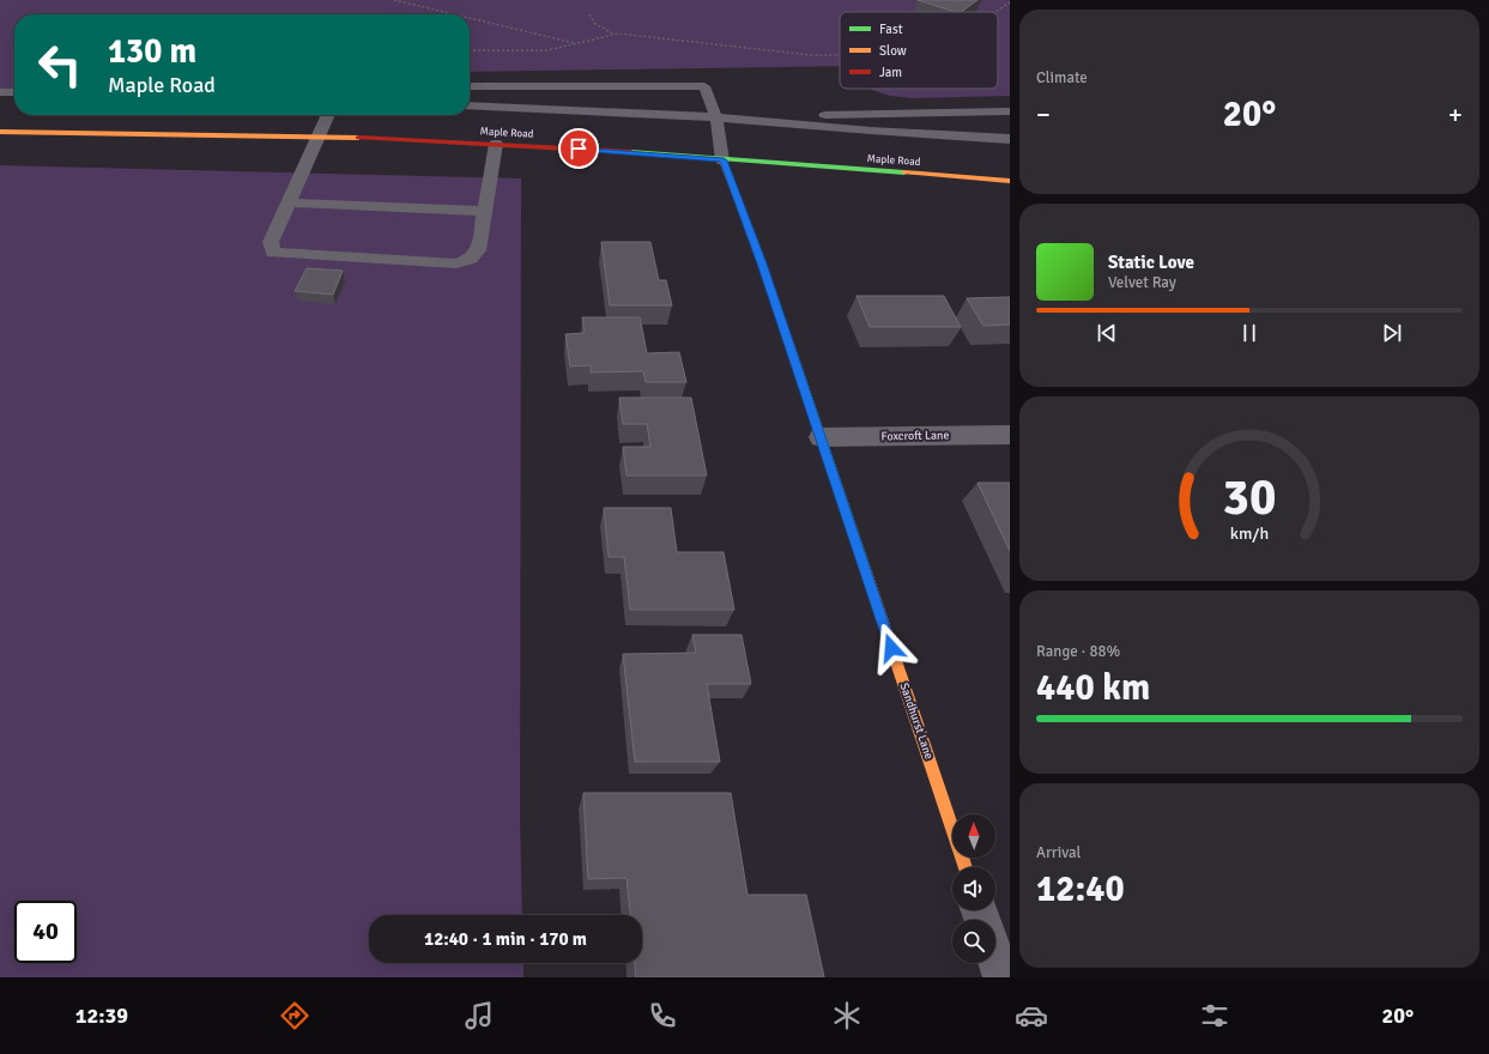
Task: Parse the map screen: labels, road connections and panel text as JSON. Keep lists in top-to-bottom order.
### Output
{
  "streets": {
    "main road": ["Maple Road", "Sandhurst Lane"],
    "street": ["Foxcroft Lane"]
  },
  "crossings": [
    ["Maple Road", "Sandhurst Lane"],
    ["Foxcroft Lane", "Sandhurst Lane"]
  ],
  "legend": ["Fast", "Slow", "Jam"],
  "north": "top",
  "page": {
    "tile": [
      "Climate",
      ["Range · 88%", "440 km"],
      ["Arrival", "12:40"]
    ],
    "turn": ["130 m", "Maple Road"],
    "heat": ["−", "20°", "+"],
    "song": ["Static Love", "Velvet Ray"],
    "limit": "40",
    "trip": "12:40 · 1 min · 170 m",
    "tabs": ["12:39", "20°"],
    "gauge": ["30", "km/h"]
  }
}
